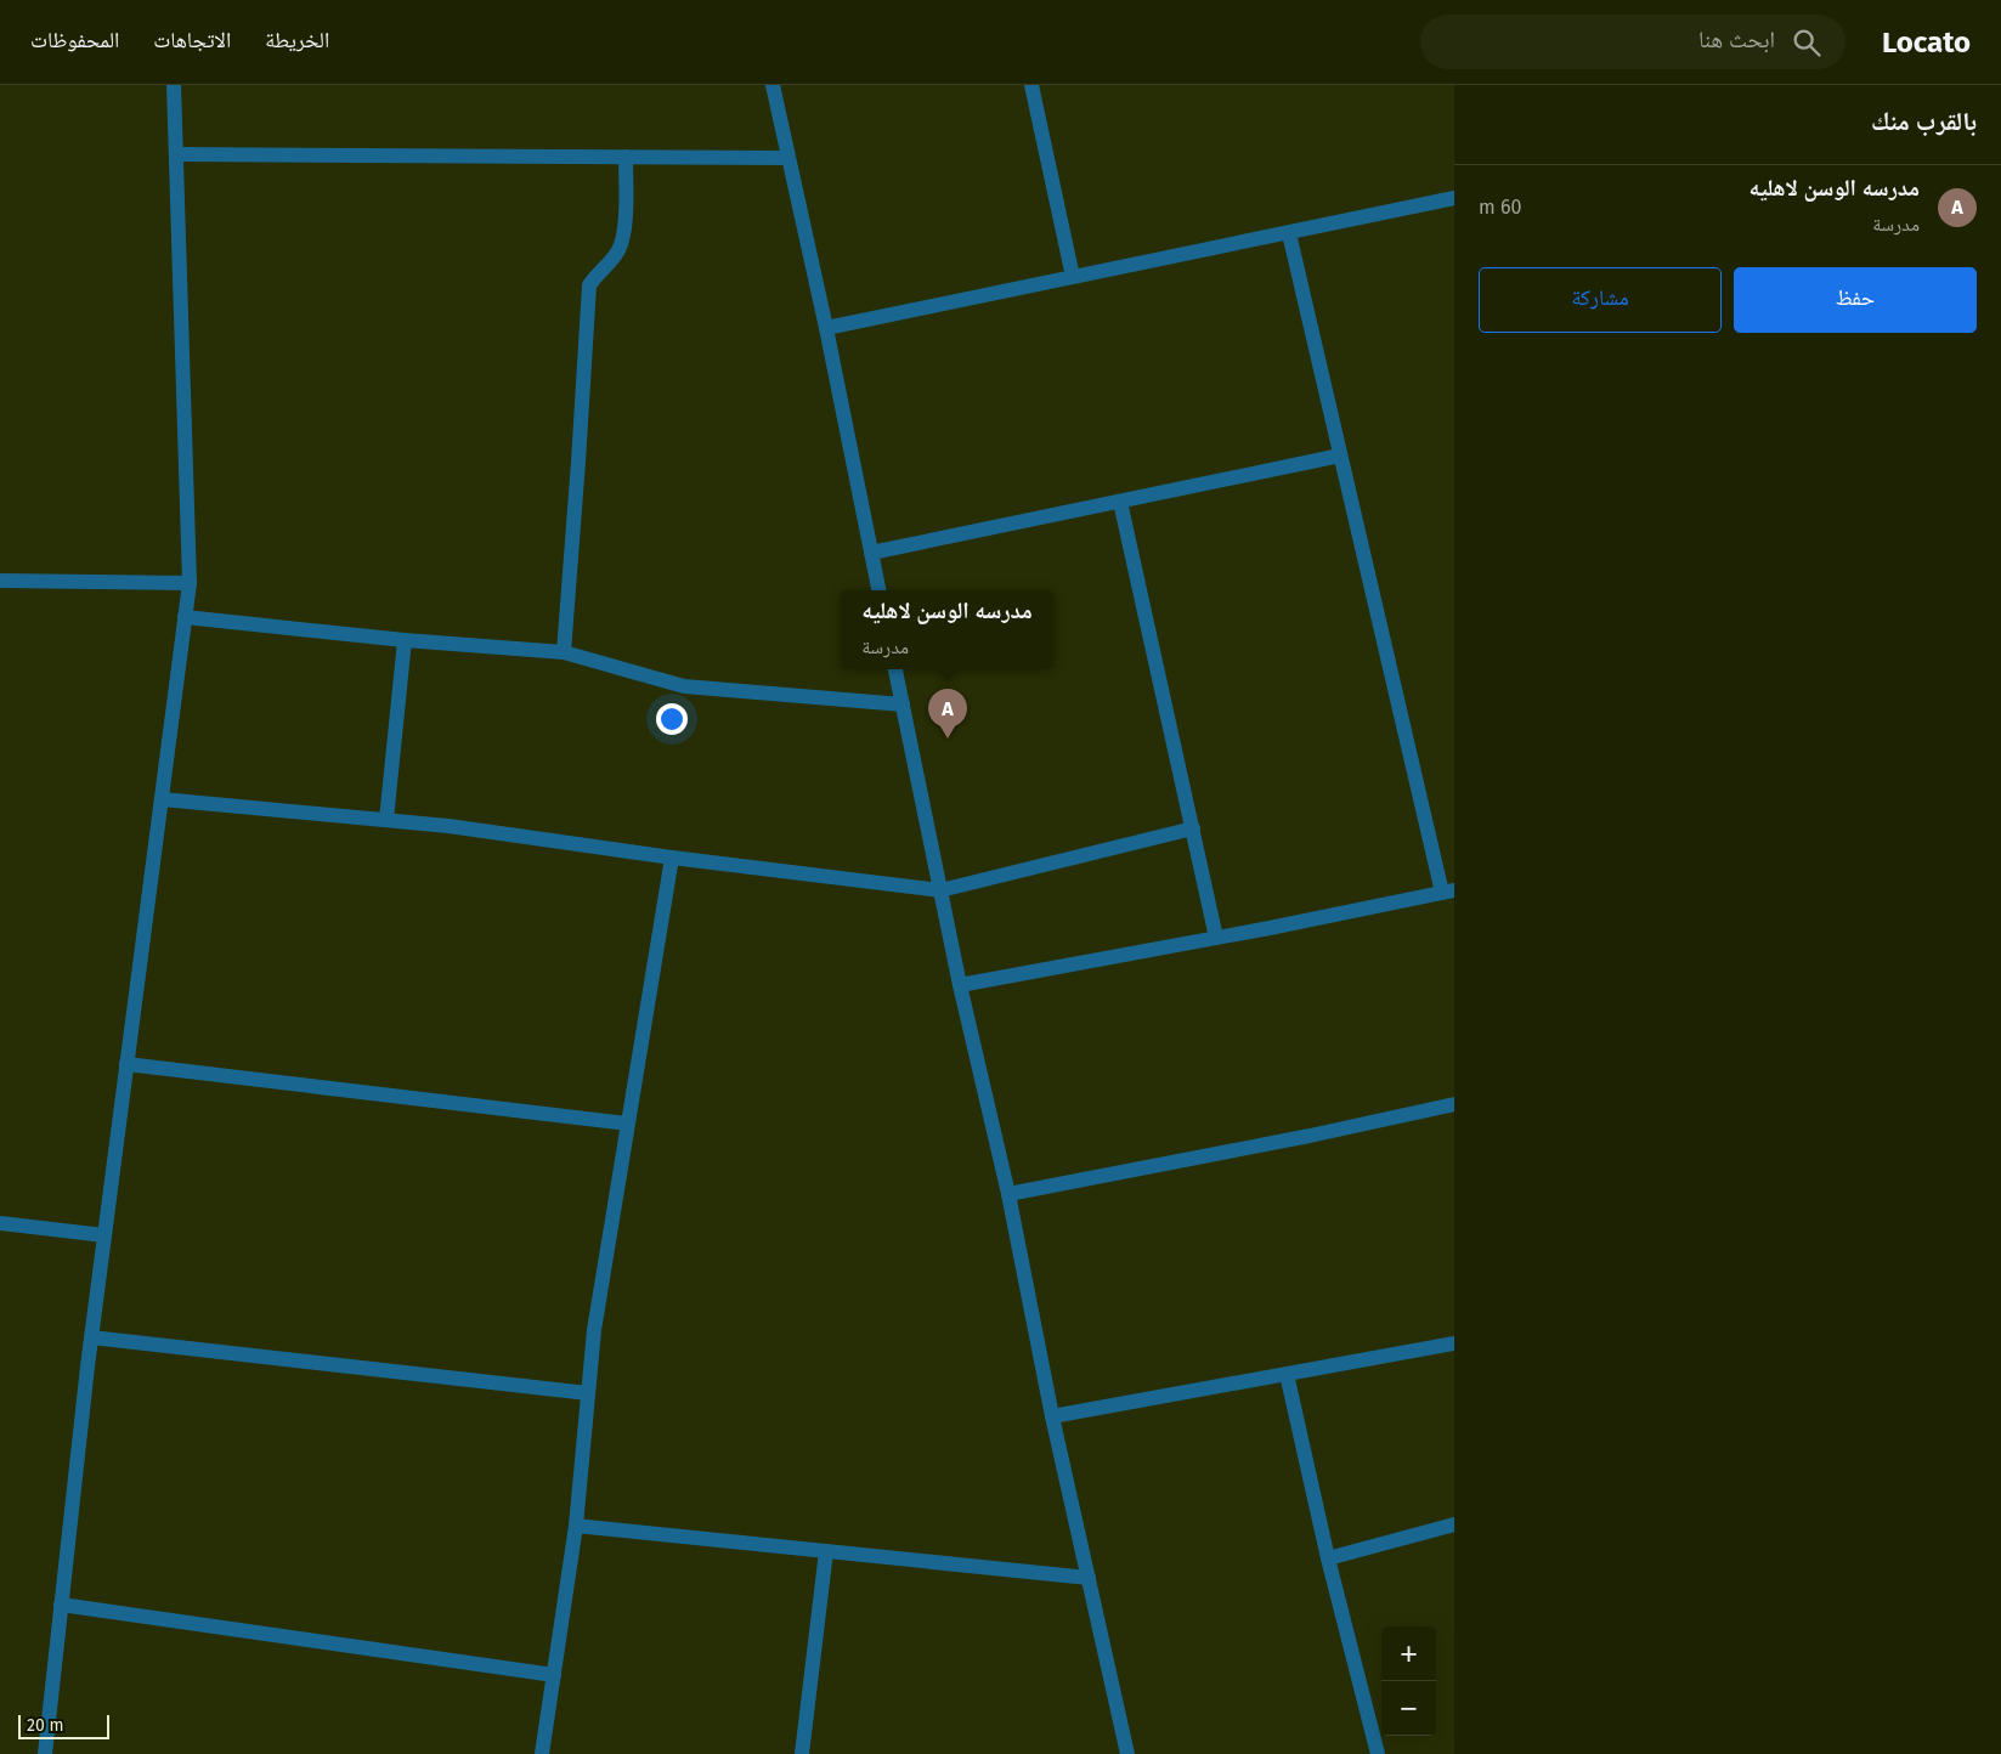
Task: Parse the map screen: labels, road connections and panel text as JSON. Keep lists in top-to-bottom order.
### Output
{
  "scale_bar": "20 m",
  "page": {
    "header": "Locato",
    "search": "ابحث هنا",
    "nav": ["الخريطة", "الاتجاهات", "المحفوظات"],
    "heading": "بالقرب منك",
    "list": [
      {
        "mark": "A",
        "name": "مدرسه الوسن لاهليه",
        "note": "مدرسة",
        "value": "60 m"
      }
    ],
    "buttons": ["حفظ", "مشاركة"],
    "popup": ["مدرسه الوسن لاهليه", "مدرسة"],
    "pins": "A",
    "map_buttons": ["+", "−"],
    "scale": "20 m"
  }
}
